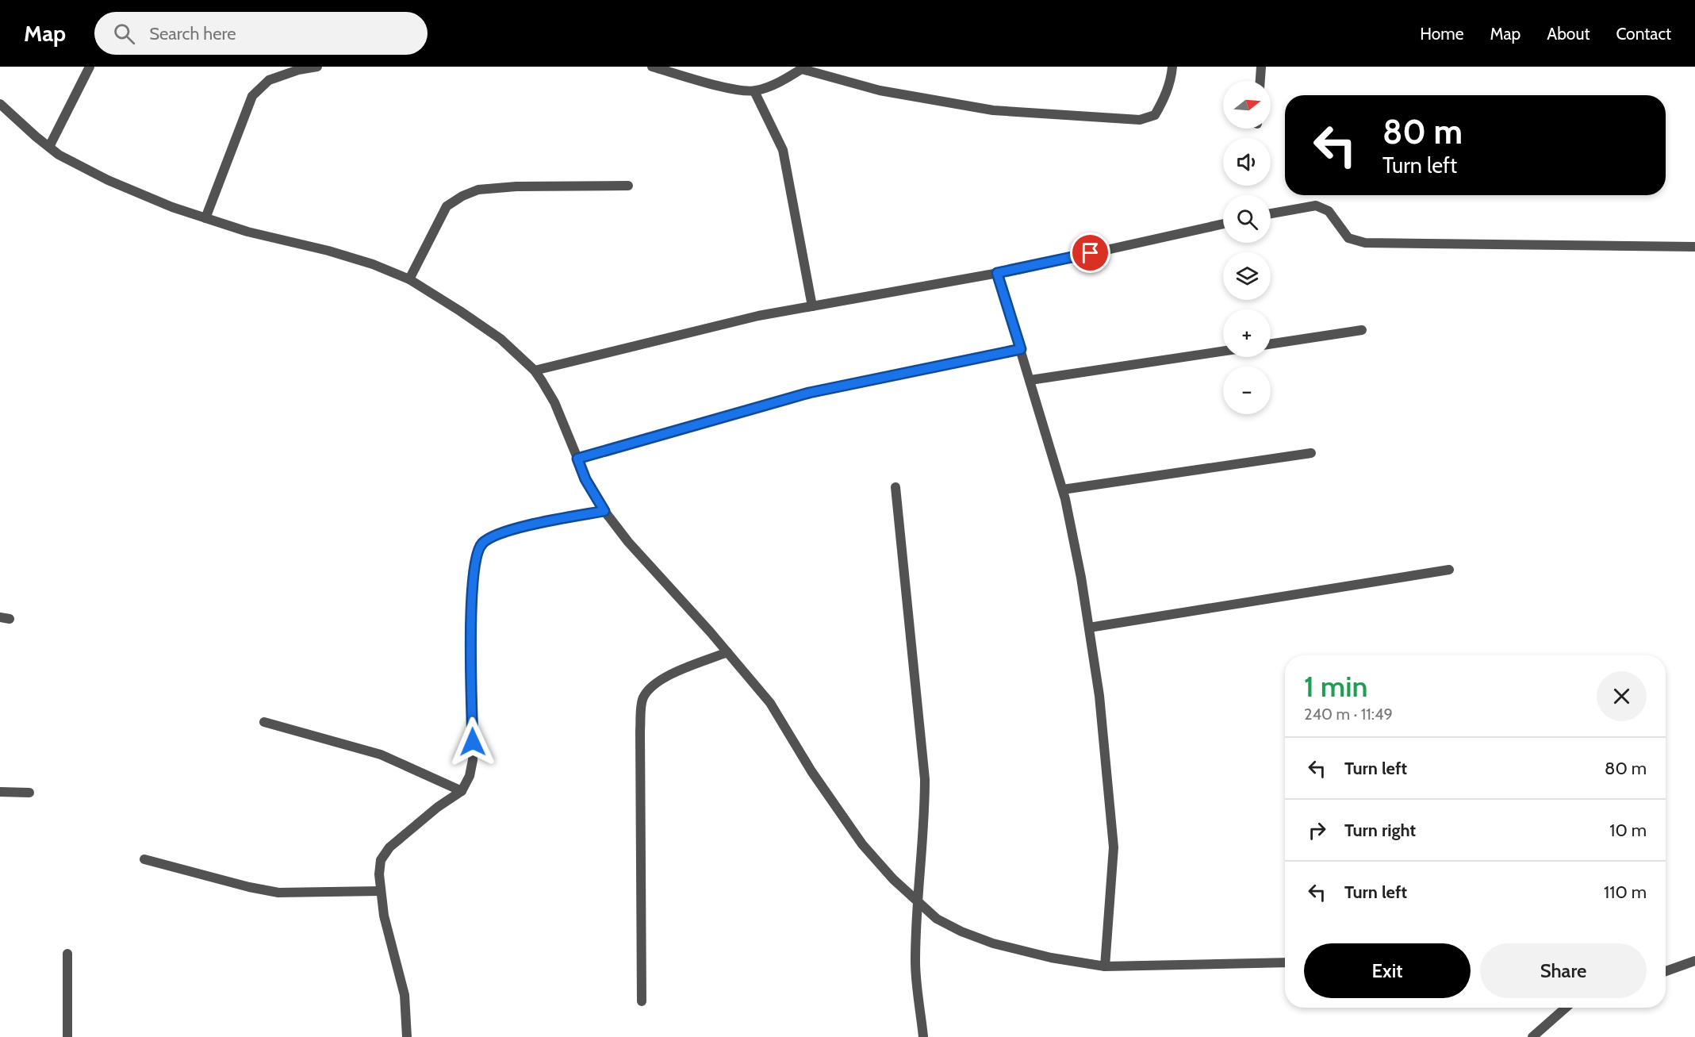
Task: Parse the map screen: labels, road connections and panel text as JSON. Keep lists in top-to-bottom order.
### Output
{
  "north": "right",
  "page": {
    "header": "Map",
    "search": "Search here",
    "nav": [
      "Home",
      "Map",
      "About",
      "Contact"
    ],
    "map_buttons": ["+", "−"],
    "turn": ["80 m", "Turn left"],
    "heading": ["1 min", "240 m · 11:49"],
    "list": [
      {
        "name": "Turn left",
        "value": "80 m"
      },
      {
        "name": "Turn right",
        "value": "10 m"
      },
      {
        "name": "Turn left",
        "value": "110 m"
      }
    ],
    "buttons": ["Exit", "Share"]
  }
}
